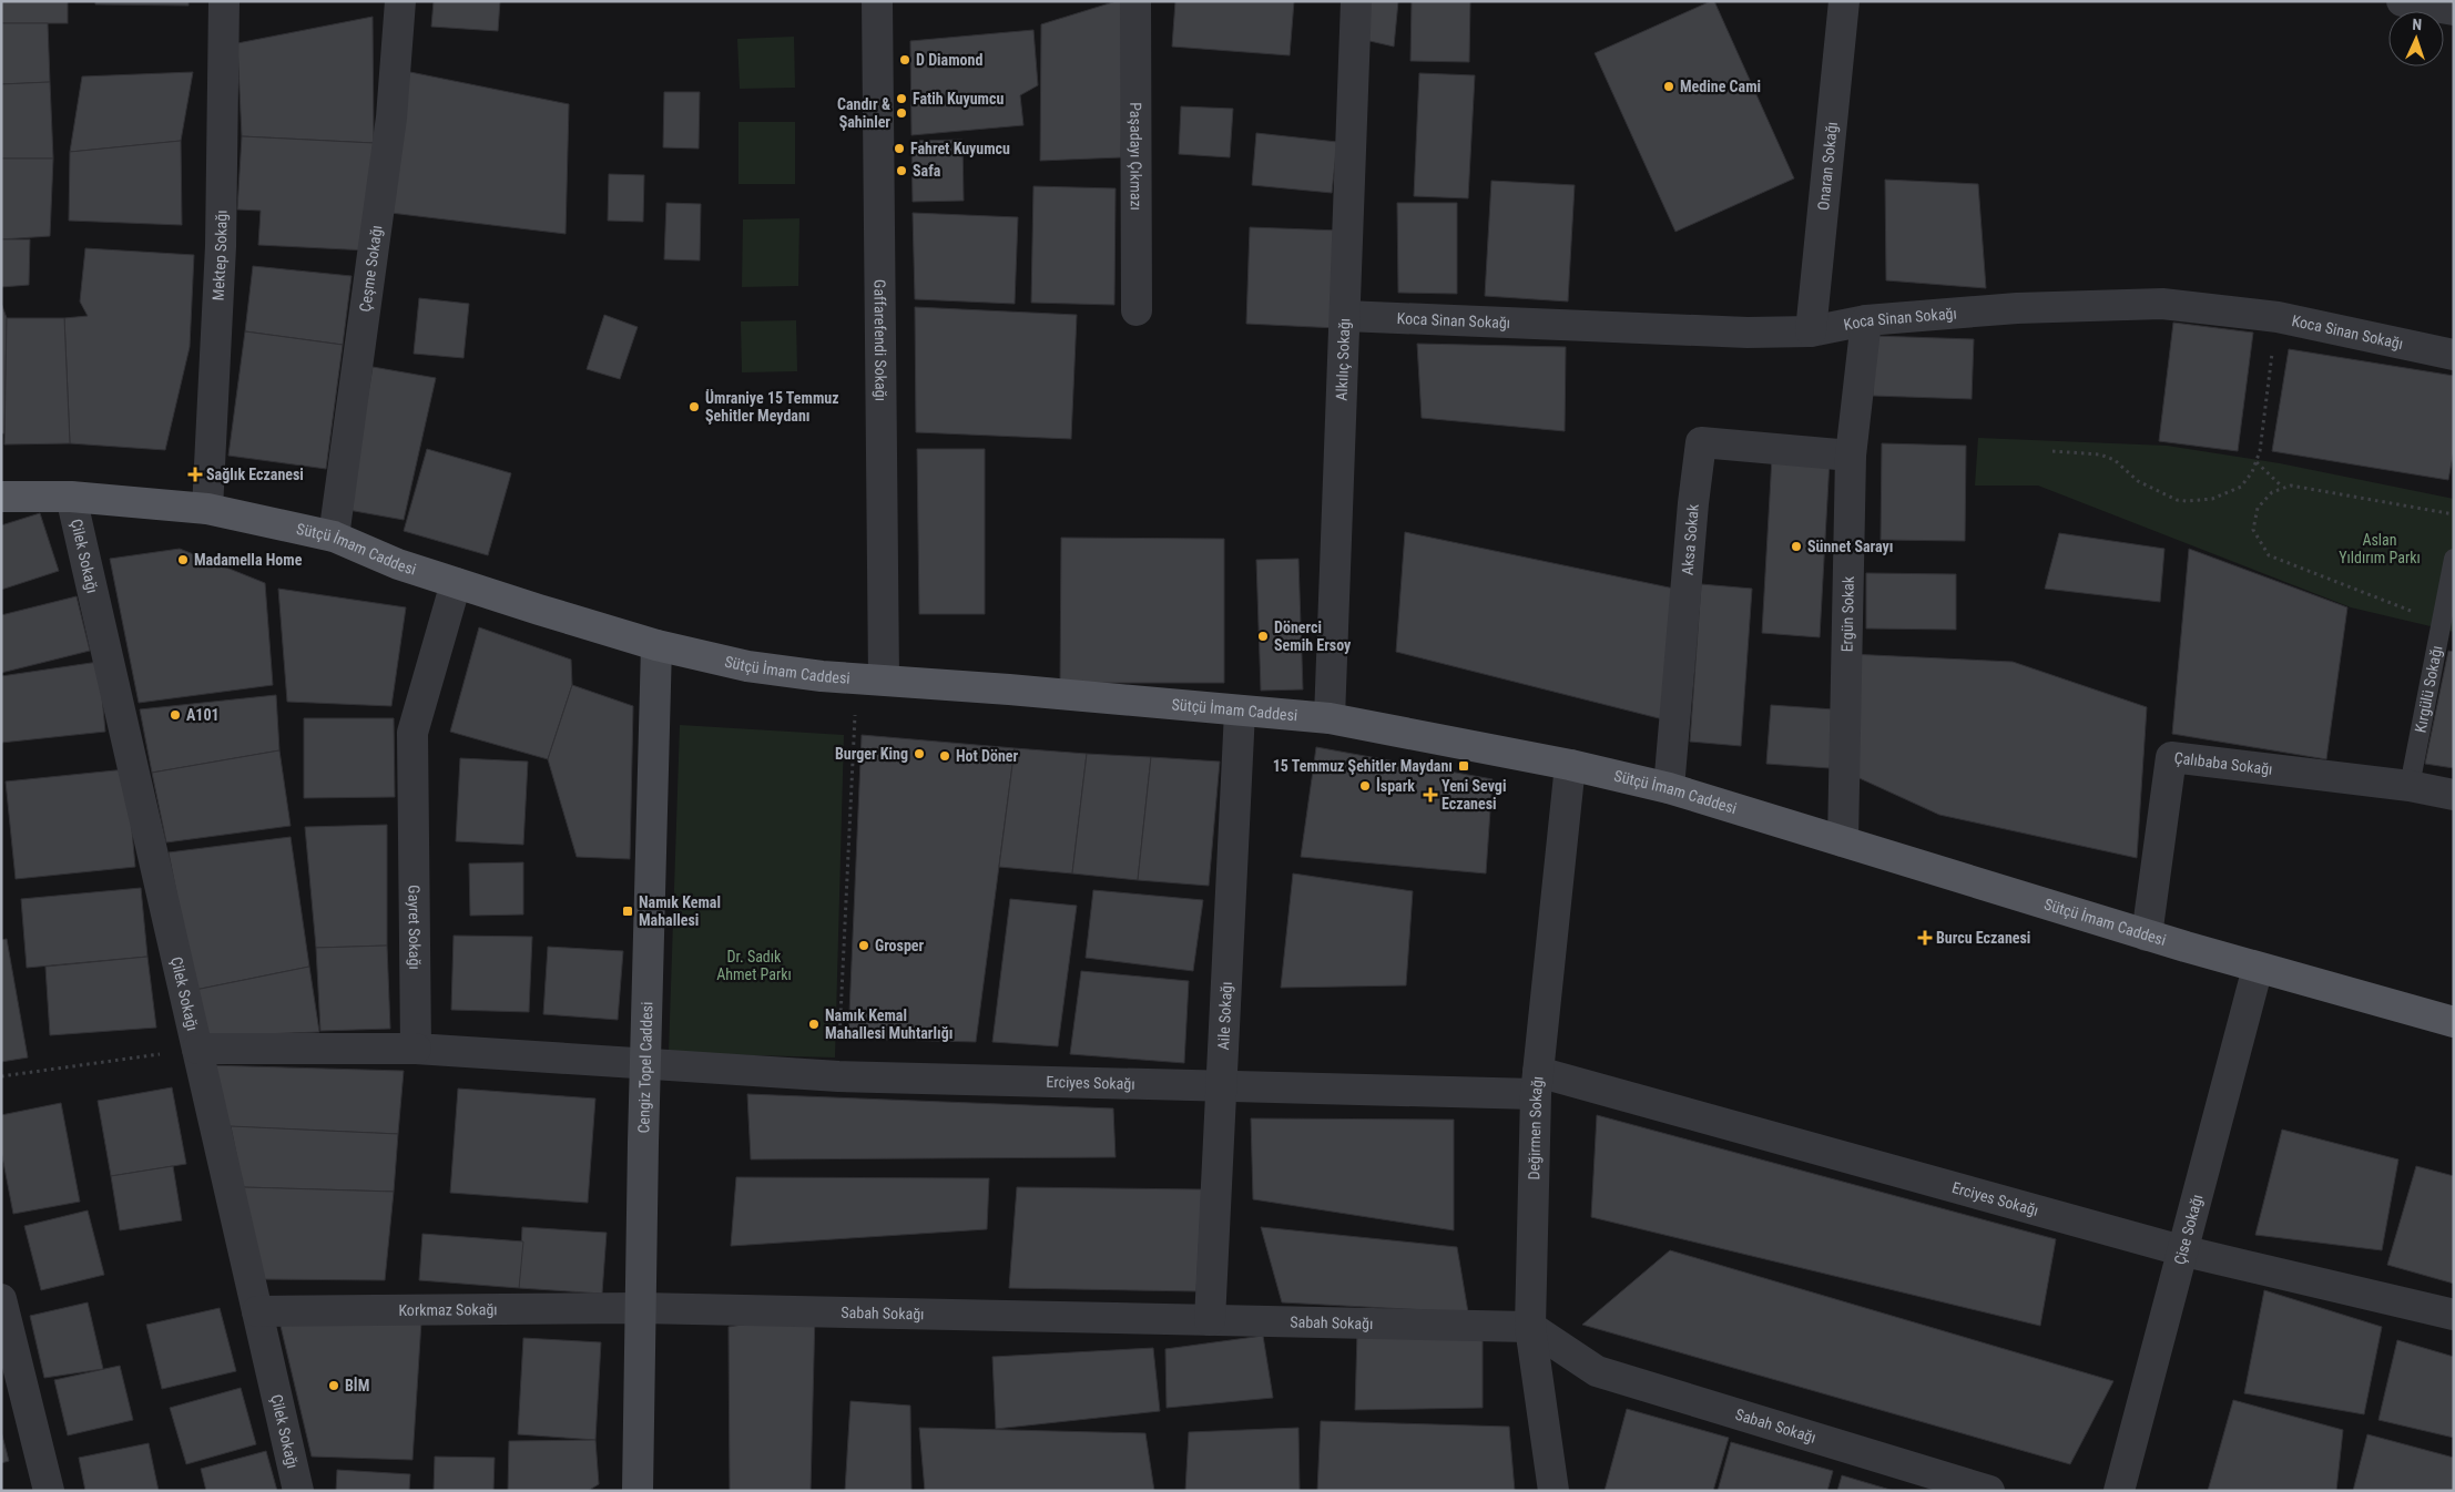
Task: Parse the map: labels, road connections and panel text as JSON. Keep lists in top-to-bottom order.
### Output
{
  "streets": {
    "main road": ["Sütçü İmam Caddesi"],
    "street": [
      "Paşadayı Çıkmazı",
      "Onaran Sokağı",
      "Mektep Sokağı",
      "Çeşme Sokağı",
      "Koca Sinan Sokağı",
      "Gaffarefendi Sokağı",
      "Alkılıç Sokağı",
      "Aksa Sokak",
      "Çilek Sokağı",
      "Ergün Sokak",
      "Çalıbaba Sokağı",
      "Gayret Sokağı",
      "Aile Sokağı",
      "Cengiz Topel Caddesi",
      "Erciyes Sokağı",
      "Değirmen Sokağı",
      "Çise Sokağı",
      "Korkmaz Sokağı",
      "Sabah Sokağı"
    ],
    "lane": ["Kırgülü Sokağı"]
  },
  "crossings": [
    ["Onaran Sokağı", "Koca Sinan Sokağı"],
    ["Mektep Sokağı", "Sütçü İmam Caddesi"],
    ["Çeşme Sokağı", "Sütçü İmam Caddesi"],
    ["Koca Sinan Sokağı", "Alkılıç Sokağı"],
    ["Koca Sinan Sokağı", "Ergün Sokak"],
    ["Gaffarefendi Sokağı", "Sütçü İmam Caddesi"],
    ["Alkılıç Sokağı", "Sütçü İmam Caddesi"],
    ["Aksa Sokak", "Sütçü İmam Caddesi"],
    ["Aksa Sokak", "Ergün Sokak"],
    ["Sütçü İmam Caddesi", "Çilek Sokağı"],
    ["Sütçü İmam Caddesi", "Ergün Sokak"],
    ["Sütçü İmam Caddesi", "Çalıbaba Sokağı"],
    ["Sütçü İmam Caddesi", "Gayret Sokağı"],
    ["Sütçü İmam Caddesi", "Aile Sokağı"],
    ["Sütçü İmam Caddesi", "Cengiz Topel Caddesi"],
    ["Sütçü İmam Caddesi", "Değirmen Sokağı"],
    ["Sütçü İmam Caddesi", "Çise Sokağı"],
    ["Çilek Sokağı", "Korkmaz Sokağı"],
    ["Kırgülü Sokağı", "Çalıbaba Sokağı"],
    ["Aile Sokağı", "Erciyes Sokağı"],
    ["Aile Sokağı", "Sabah Sokağı"],
    ["Cengiz Topel Caddesi", "Erciyes Sokağı"],
    ["Cengiz Topel Caddesi", "Korkmaz Sokağı"],
    ["Cengiz Topel Caddesi", "Sabah Sokağı"],
    ["Erciyes Sokağı", "Değirmen Sokağı"],
    ["Erciyes Sokağı", "Çise Sokağı"],
    ["Değirmen Sokağı", "Sabah Sokağı"],
    ["Korkmaz Sokağı", "Sabah Sokağı"]
  ],
  "parks": ["Aslan Yıldırım Parkı", "Dr. Sadık Ahmet Parkı"],
  "places": {
    "other": [
      "D Diamond",
      "Medine Cami",
      "Fatih Kuyumcu",
      "Candır & Şahinler",
      "Fahret Kuyumcu",
      "Safa",
      "Ümraniye 15 Temmuz Şehitler Meydanı",
      "Sünnet Sarayı",
      "Madamella Home",
      "Dönerci Semih Ersoy",
      "A101",
      "Burger King",
      "Hot Döner",
      "İspark",
      "Grosper",
      "Namık Kemal Mahallesi Muhtarlığı",
      "BİM"
    ],
    "health": ["Sağlık Eczanesi", "Yeni Sevgi Eczanesi", "Burcu Eczanesi"],
    "transit": ["15 Temmuz Şehitler Maydanı", "Namık Kemal Mahallesi"]
  },
  "north": "top"
}
